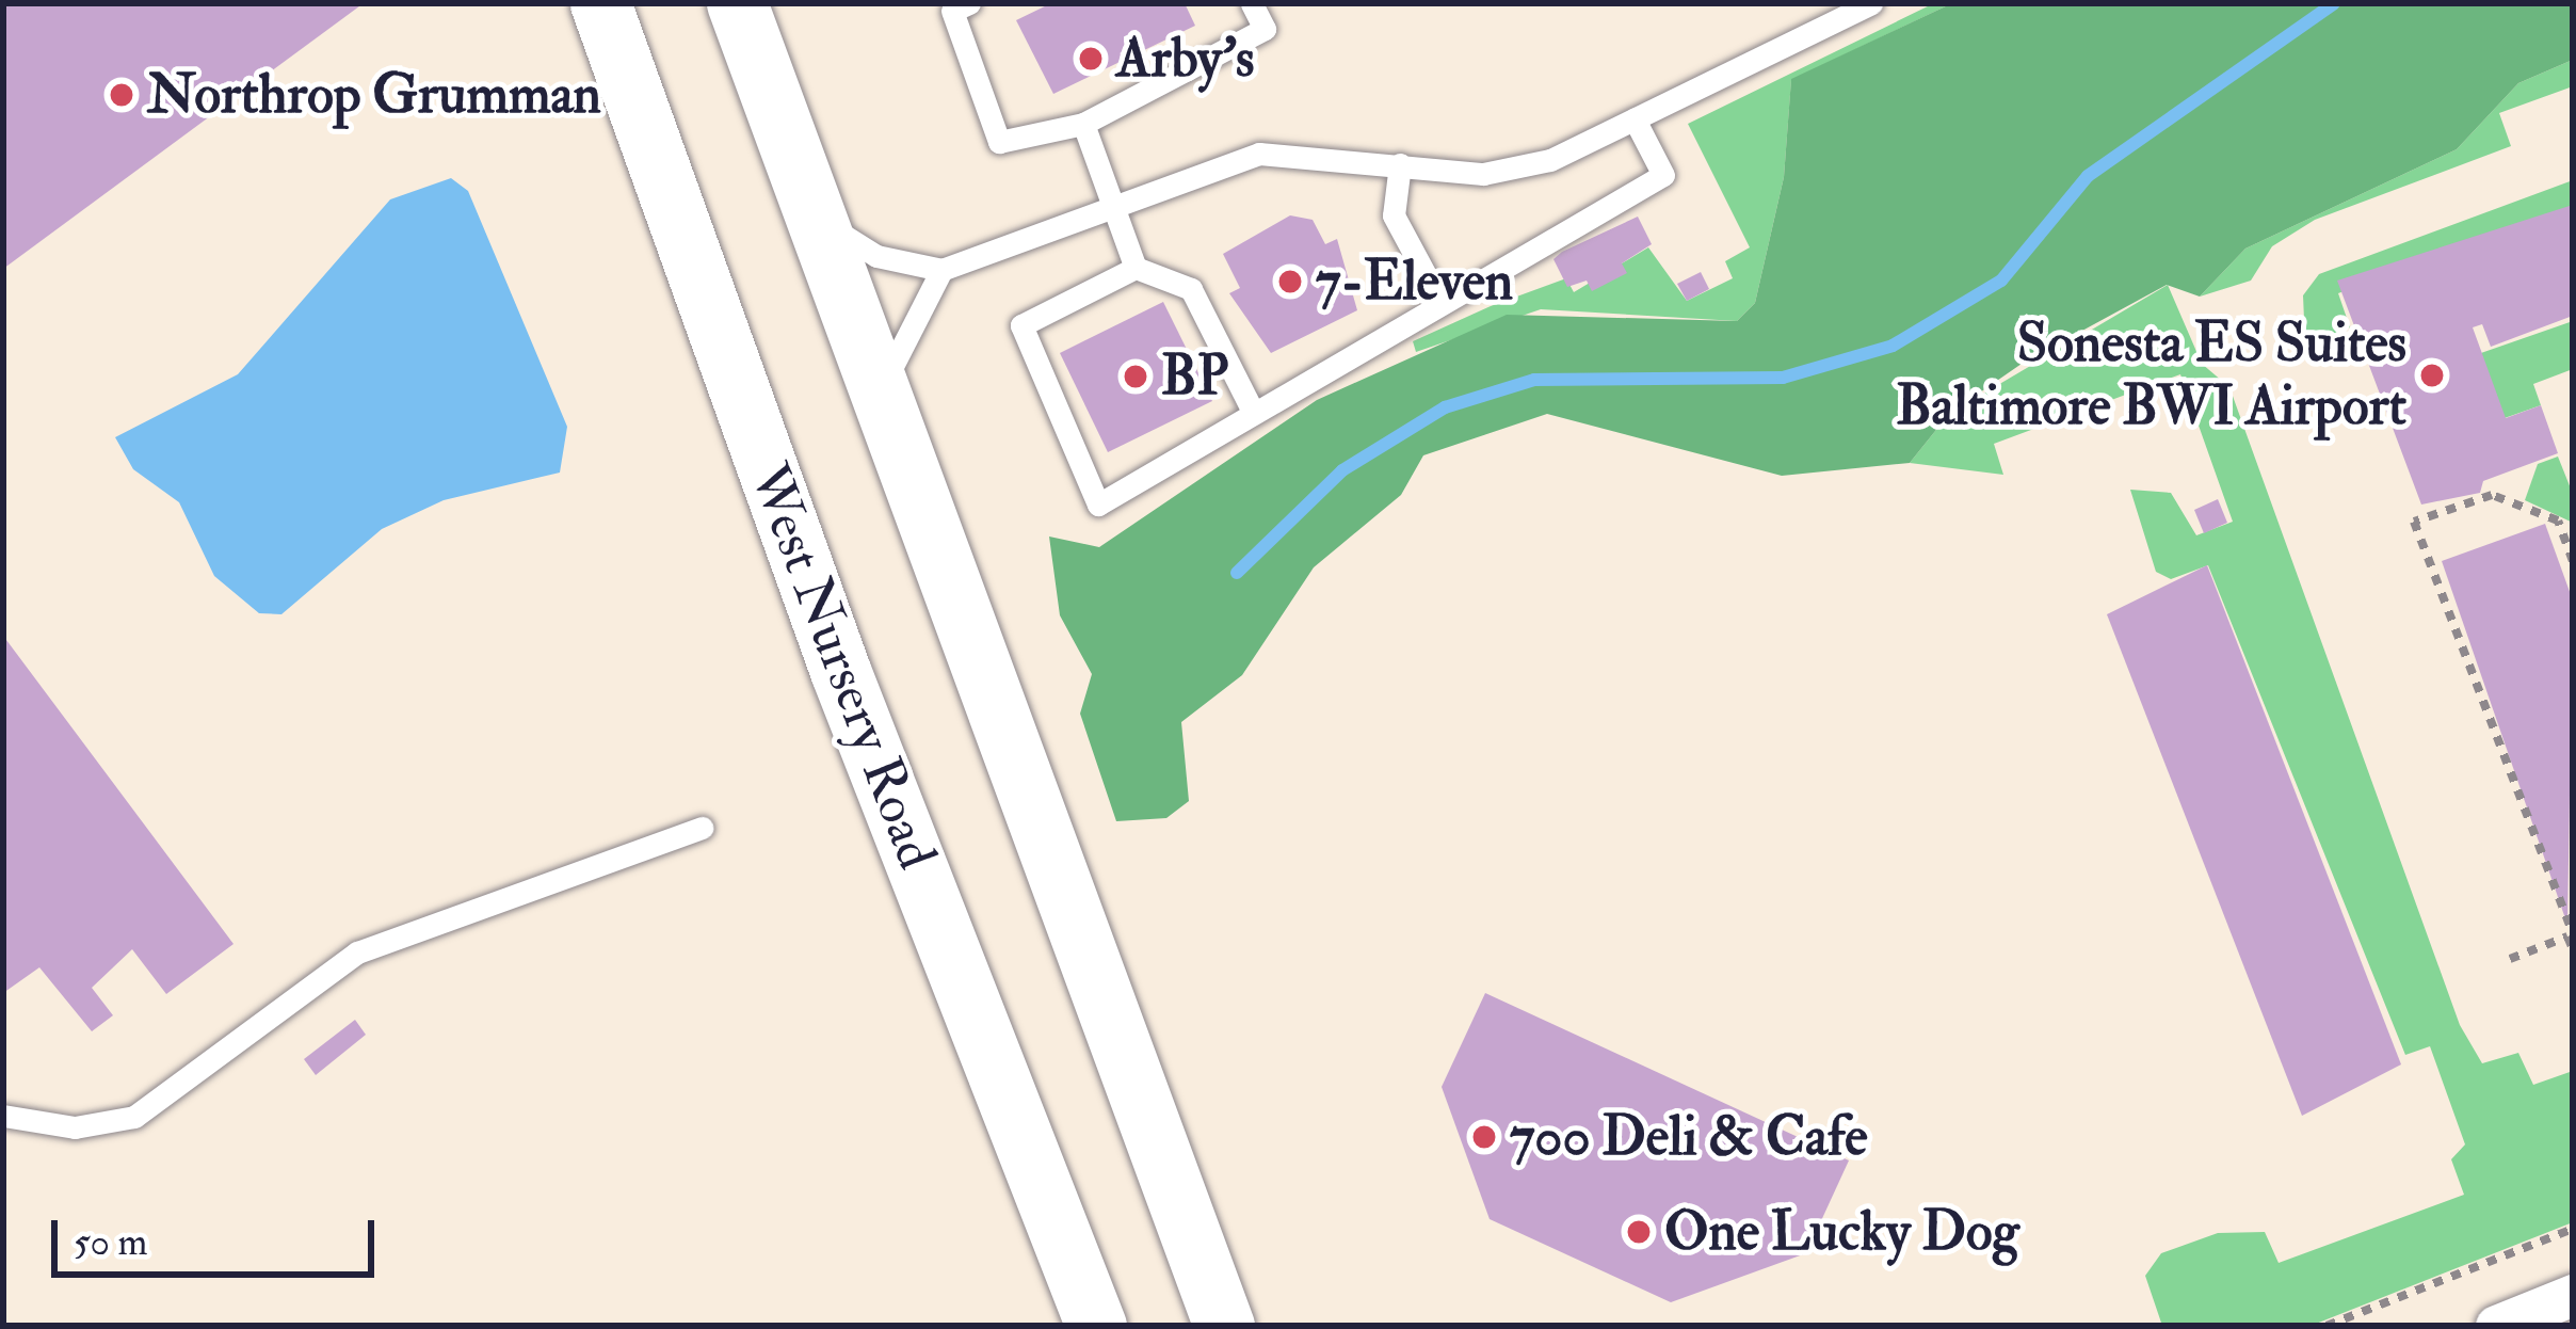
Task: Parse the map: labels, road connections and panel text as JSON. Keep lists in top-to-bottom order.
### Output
{
  "streets": {
    "main road": ["West Nursery Road"]
  },
  "places": [
    "Arby's",
    "Northrop Grumman",
    "7-Eleven",
    "Sonesta ES Suites Baltimore BWI Airport",
    "BP",
    "700 Deli & Cafe",
    "One Lucky Dog"
  ],
  "scale_bar": "50 m"
}
